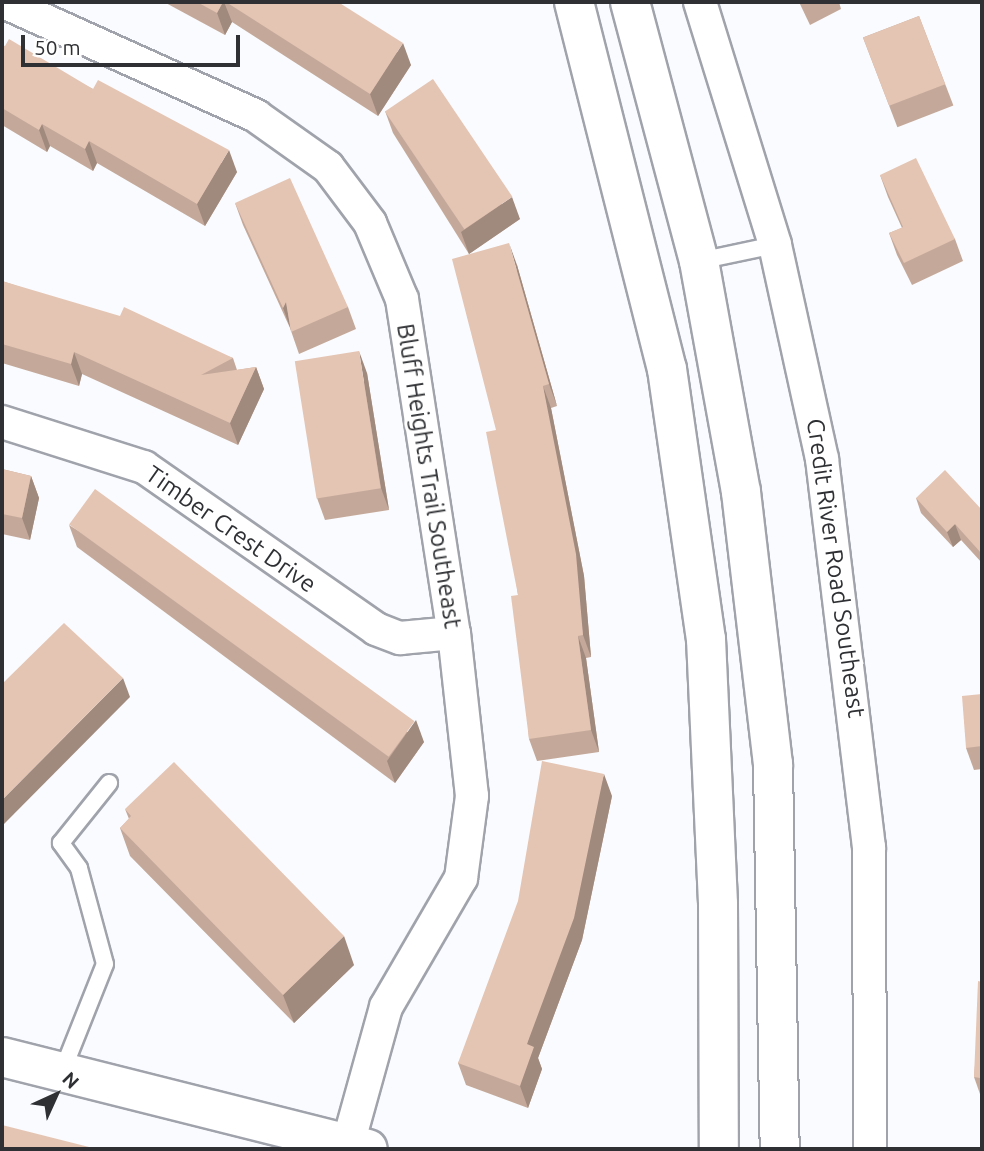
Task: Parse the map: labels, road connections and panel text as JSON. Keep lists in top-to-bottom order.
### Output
{
  "streets": {
    "street": ["Bluff Heights Trail Southeast", "Timber Crest Drive", "Credit River Road Southeast"]
  },
  "crossings": [
    ["Bluff Heights Trail Southeast", "Timber Crest Drive"]
  ],
  "scale_bar": "50 m",
  "north": "top right"
}
